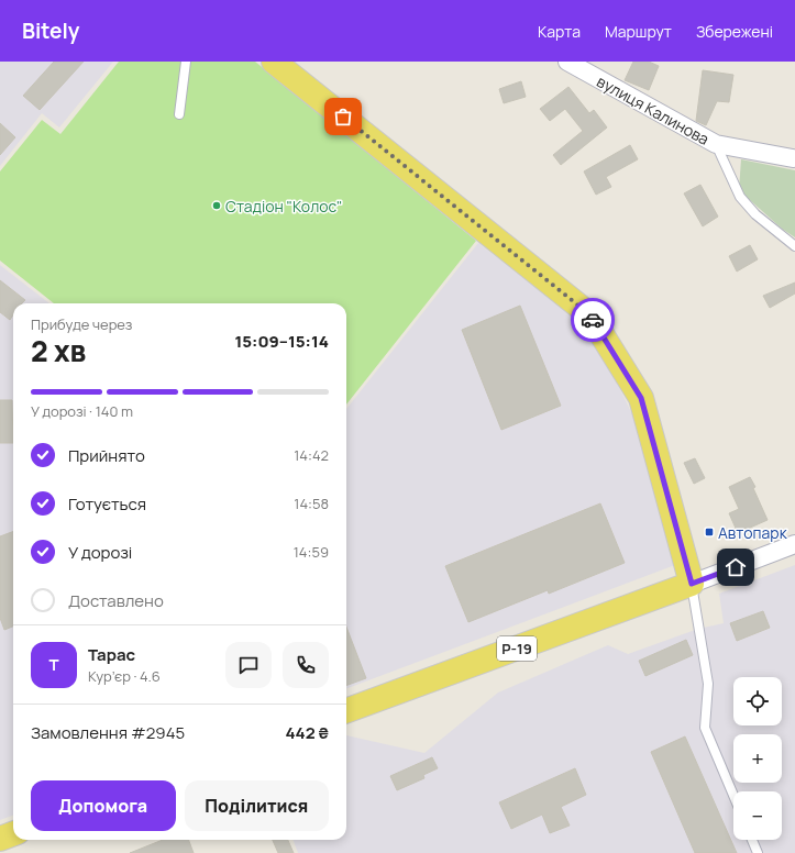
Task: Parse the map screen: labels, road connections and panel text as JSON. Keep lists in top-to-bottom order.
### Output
{
  "streets": {
    "main road": ["Р-19"],
    "street": ["вулиця Калинова"]
  },
  "places": {
    "other": ["Стадіон \"Колос\""],
    "transit": ["Автопарк"]
  },
  "page": {
    "header": "Bitely",
    "nav": ["Карта", "Маршрут", "Збережені"],
    "heading": ["2 хв", "Прибуде через", "15:09–15:14"],
    "panel": [
      "Тарас",
      "Кур’єр · 4.6",
      "Замовлення #2945",
      "442 ₴"
    ],
    "bar": "У дорозі · 140 m",
    "list": [
      ["Прийнято", "14:42"],
      ["Готується", "14:58"],
      ["У дорозі", "14:59"],
      "Доставлено"
    ],
    "round": "Т",
    "map_buttons": ["+", "−"],
    "buttons": ["Допомога", "Поділитися"]
  }
}
